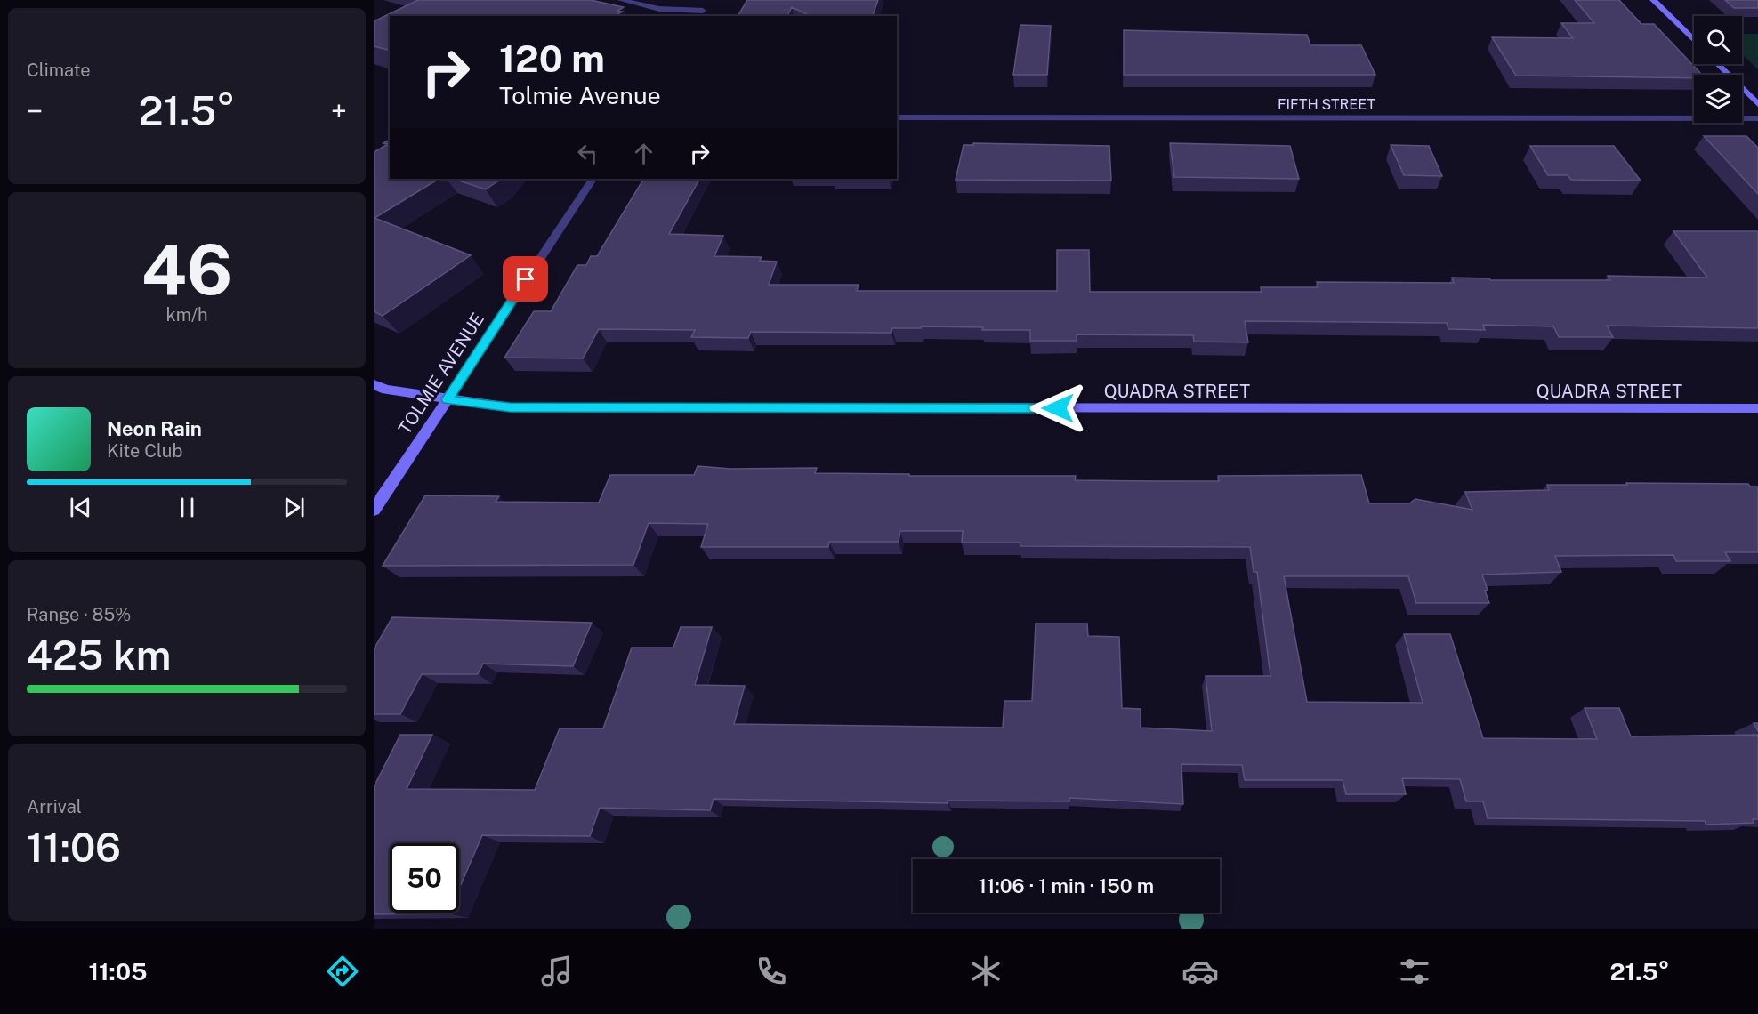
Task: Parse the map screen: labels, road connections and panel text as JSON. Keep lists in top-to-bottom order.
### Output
{
  "streets": {
    "main road": ["TOLMIE AVENUE", "QUADRA STREET"],
    "street": ["FIFTH STREET"]
  },
  "crossings": [
    ["TOLMIE AVENUE", "QUADRA STREET"]
  ],
  "page": {
    "tile": [
      "Climate",
      ["46", "km/h"],
      ["Range · 85%", "425 km"],
      ["Arrival", "11:06"]
    ],
    "turn": ["120 m", "Tolmie Avenue"],
    "heat": ["−", "21.5°", "+"],
    "song": ["Neon Rain", "Kite Club"],
    "limit": "50",
    "trip": "11:06 · 1 min · 150 m",
    "tabs": ["11:05", "21.5°"]
  }
}
